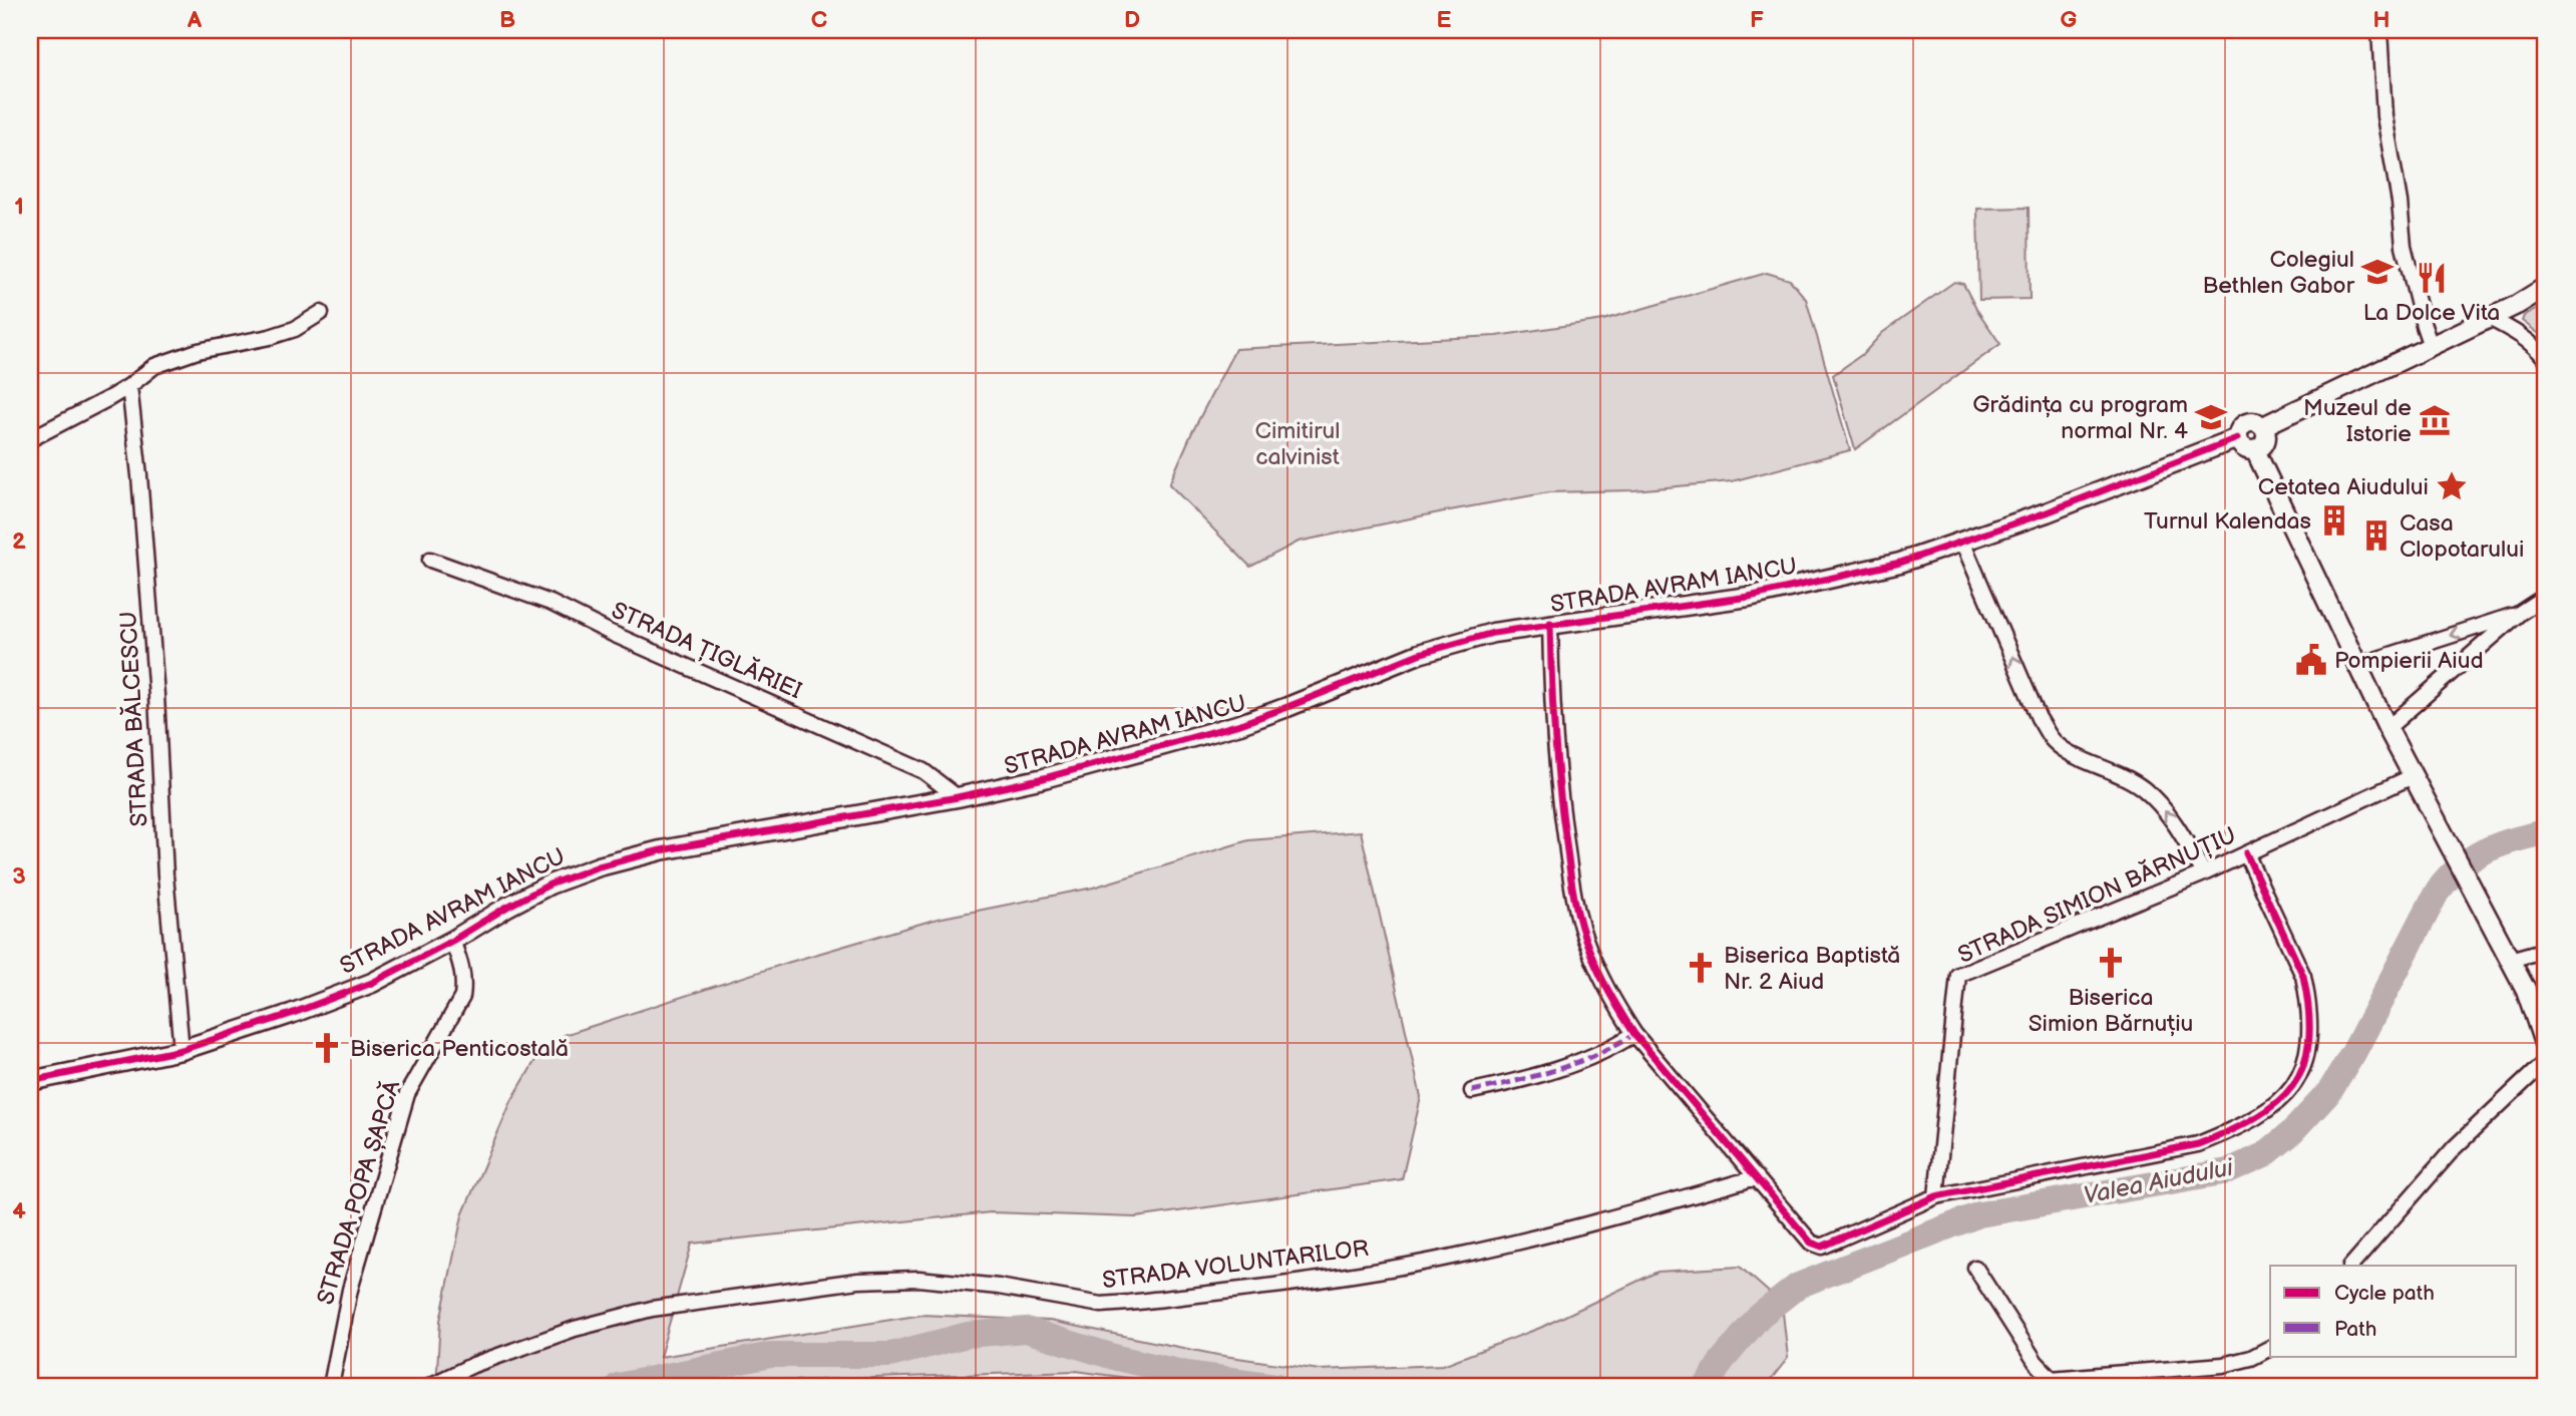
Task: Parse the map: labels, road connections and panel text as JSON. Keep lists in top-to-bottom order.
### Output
{
  "streets": {
    "main road": ["STRADA AVRAM IANCU"],
    "street": [
      "STRADA ȚIGLĂRIEI",
      "STRADA BĂLCESCU",
      "STRADA SIMION BĂRNUȚIU",
      "STRADA POPA ȘAPCĂ",
      "STRADA VOLUNTARILOR"
    ]
  },
  "crossings": [
    ["STRADA AVRAM IANCU", "STRADA ȚIGLĂRIEI"],
    ["STRADA AVRAM IANCU", "STRADA BĂLCESCU"],
    ["STRADA AVRAM IANCU", "STRADA POPA ȘAPCĂ"]
  ],
  "water": ["Valea Aiudului"],
  "parks": ["Cimitirul calvinist"],
  "places": {
    "school or university": ["Colegiul Bethlen Gabor", "Grădința cu program normal Nr. 4"],
    "restaurant": ["La Dolce Vita"],
    "museum": ["Muzeul de Istorie"],
    "place": ["Cetatea Aiudului"],
    "building": ["Turnul Kalendas", "Casa Clopotarului"],
    "public building": ["Pompierii Aiud"],
    "church": ["Biserica Simion Bărnuțiu", "Biserica Baptistă Nr. 2 Aiud", "Biserica Penticostală"]
  },
  "legend": ["Cycle path", "Path"],
  "grid": {
    "columns": [
      "A",
      "B",
      "C",
      "D",
      "E",
      "F",
      "G",
      "H"
    ],
    "rows": [
      "1",
      "2",
      "3",
      "4"
    ]
  }
}
